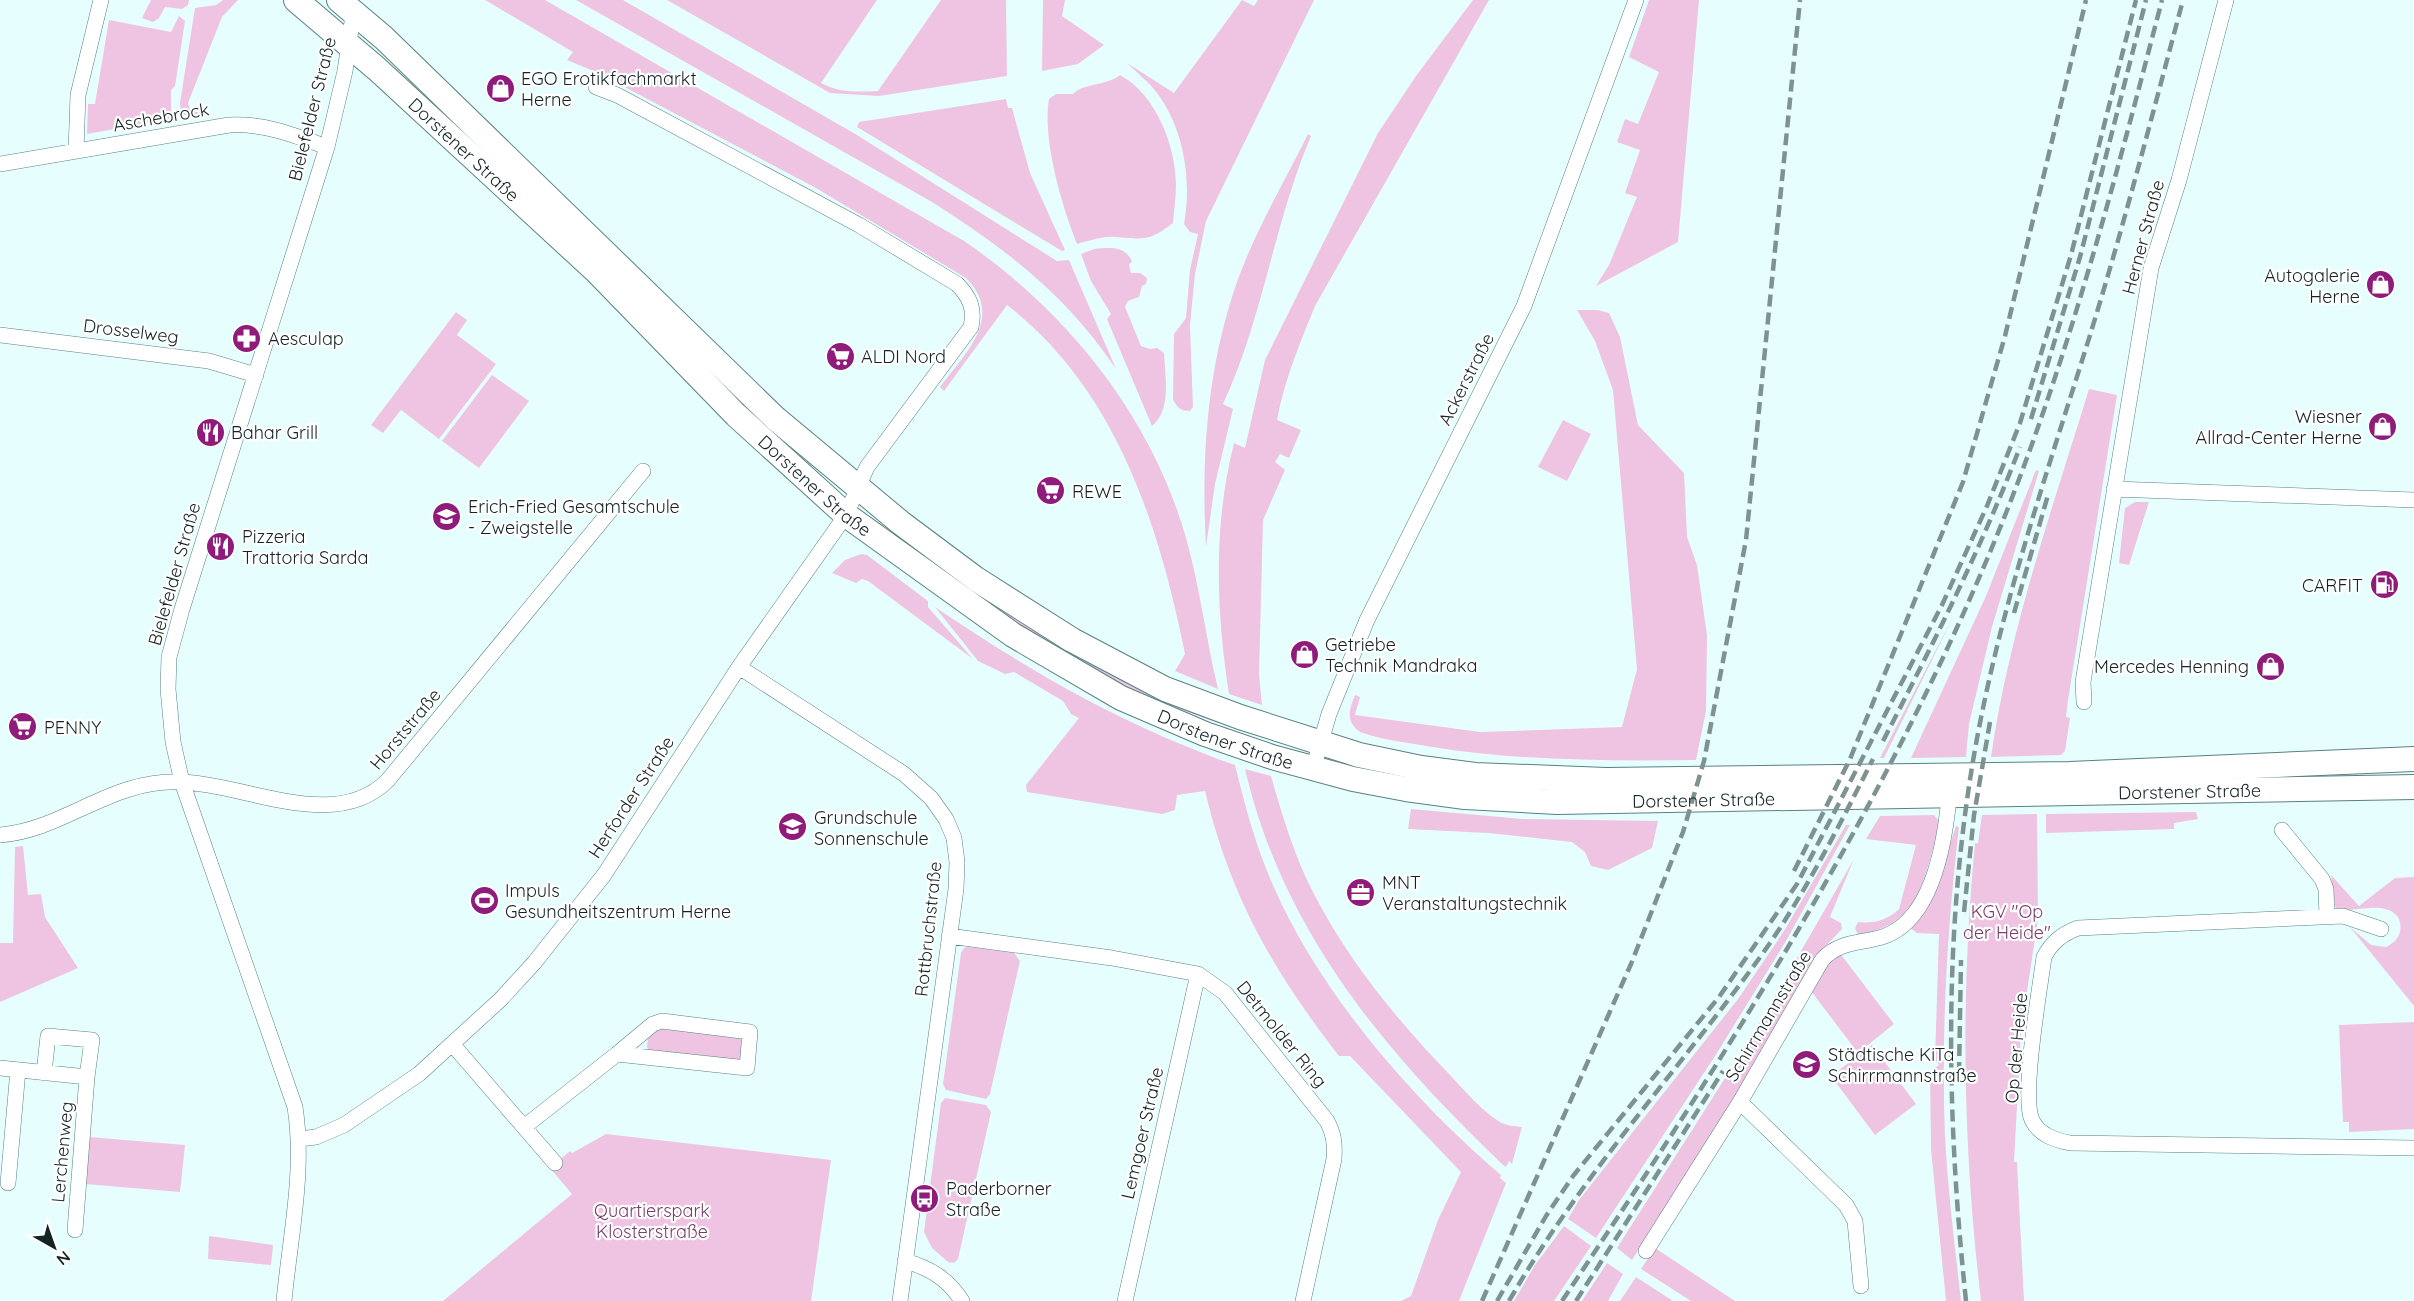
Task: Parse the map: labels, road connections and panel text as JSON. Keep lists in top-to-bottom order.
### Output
{
  "streets": {
    "main road": ["Dorstener Straße"],
    "street": [
      "Bielefelder Straße",
      "Aschebrock",
      "Herner Straße",
      "Drosselweg",
      "Ackerstraße",
      "Horststraße",
      "Herforder Straße",
      "Rottbruchstraße",
      "Schirrmannstraße",
      "Detmolder Ring",
      "Op der Heide",
      "Lemgoer Straße",
      "Lerchenweg"
    ]
  },
  "crossings": [
    ["Bielefelder Straße", "Aschebrock"],
    ["Bielefelder Straße", "Dorstener Straße"],
    ["Bielefelder Straße", "Drosselweg"],
    ["Bielefelder Straße", "Horststraße"],
    ["Bielefelder Straße", "Herforder Straße"],
    ["Dorstener Straße", "Ackerstraße"],
    ["Dorstener Straße", "Herforder Straße"],
    ["Dorstener Straße", "Schirrmannstraße"],
    ["Herforder Straße", "Rottbruchstraße"],
    ["Rottbruchstraße", "Detmolder Ring"],
    ["Detmolder Ring", "Lemgoer Straße"]
  ],
  "parks": ["KGV \"Op der Heide\"", "Quartierspark Klosterstraße"],
  "places": {
    "shop": [
      "EGO Erotikfachmarkt Herne",
      "Autogalerie Herne",
      "Wiesner Allrad-Center Herne",
      "Getriebe Technik Mandraka",
      "Mercedes Henning"
    ],
    "pharmacy": ["Aesculap"],
    "supermarket": ["ALDI Nord", "REWE", "PENNY"],
    "restaurant": ["Bahar Grill", "Pizzeria Trattoria Sarda"],
    "school or university": ["Erich-Fried Gesamtschule - Zweigstelle", "Grundschule Sonnenschule", "Städtische KiTa Schirrmannstraße"],
    "fuel station": ["CARFIT"],
    "office": ["MNT Veranstaltungstechnik"],
    "sports": ["Impuls Gesundheitszentrum Herne"],
    "bus stop": ["Paderborner Straße"]
  },
  "north": "bottom right"
}
